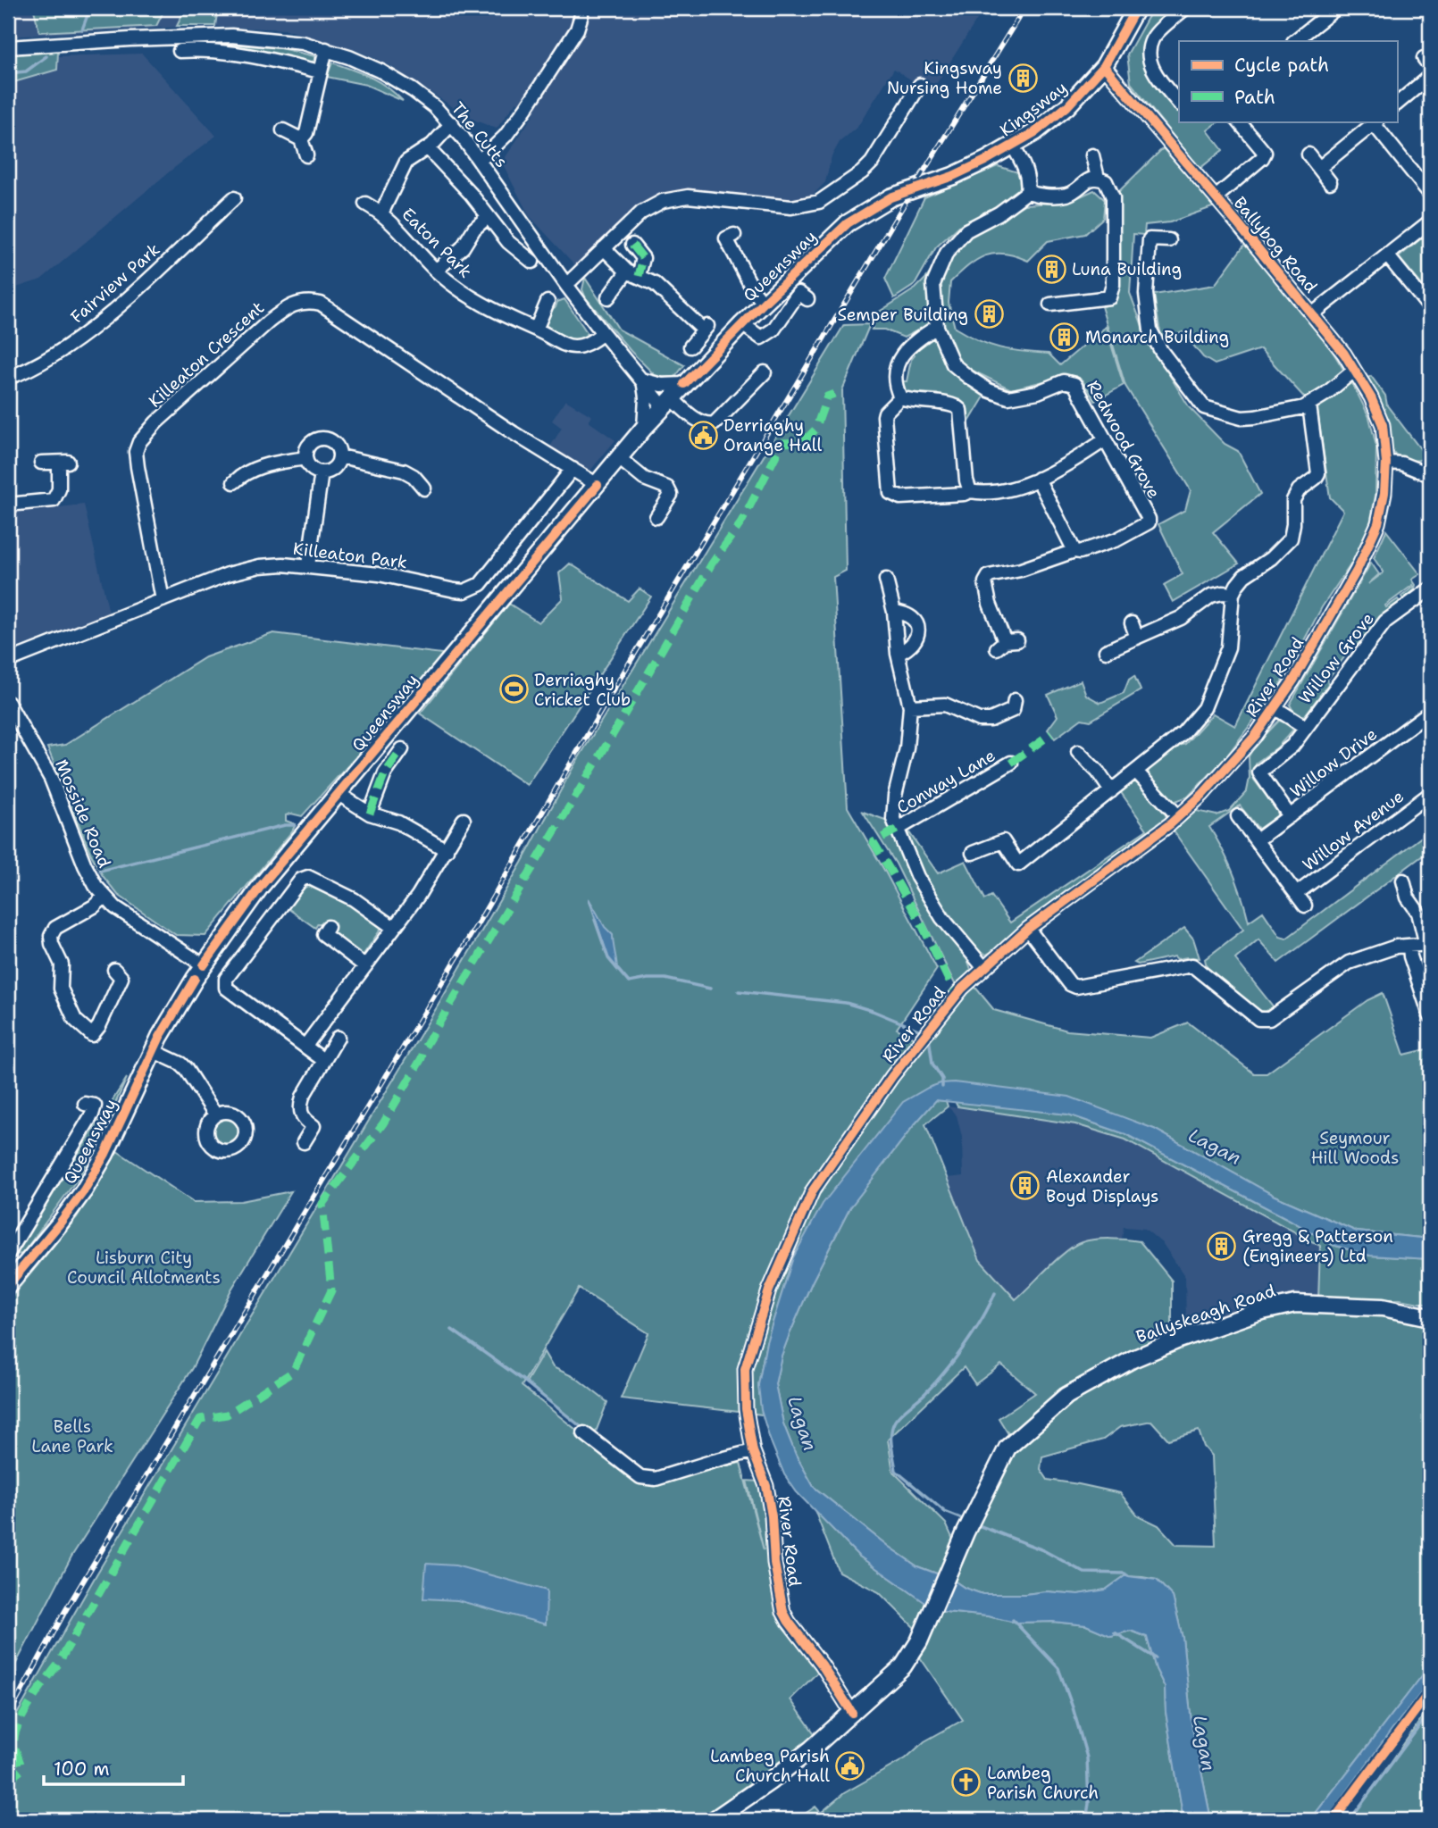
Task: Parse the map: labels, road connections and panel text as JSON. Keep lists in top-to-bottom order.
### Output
{
  "streets": {
    "main road": ["Kingsway", "Queensway", "Ballyskeagh Road"],
    "street": [
      "The Cutts",
      "Eaton Park",
      "Ballybog Road",
      "Fairview Park",
      "Killeaton Crescent",
      "Redwood Grove",
      "Killeaton Park",
      "Willow Grove",
      "River Road",
      "Willow Drive",
      "Conway Lane",
      "Mosside Road",
      "Willow Avenue"
    ]
  },
  "crossings": [
    ["Kingsway", "Ballybog Road"],
    ["Kingsway", "Queensway"],
    ["The Cutts", "Eaton Park"],
    ["The Cutts", "Queensway"],
    ["Ballybog Road", "River Road"],
    ["Queensway", "Killeaton Crescent"],
    ["Queensway", "Mosside Road"],
    ["Killeaton Crescent", "Killeaton Park"],
    ["Willow Grove", "River Road"],
    ["Willow Grove", "Willow Drive"],
    ["River Road", "Ballyskeagh Road"]
  ],
  "water": ["Lagan"],
  "parks": ["Seymour Hill Woods", "Lisburn City Council Allotments", "Bells Lane Park"],
  "places": {
    "building": [
      "Kingsway Nursing Home",
      "Luna Building",
      "Semper Building",
      "Monarch Building",
      "Alexander Boyd Displays",
      "Gregg & Patterson (Engineers) Ltd"
    ],
    "public building": ["Derriaghy Orange Hall", "Lambeg Parish Church Hall"],
    "sports": ["Derriaghy Cricket Club"],
    "church": ["Lambeg Parish Church"]
  },
  "legend": ["Cycle path", "Path"],
  "scale_bar": "100 m"
}
